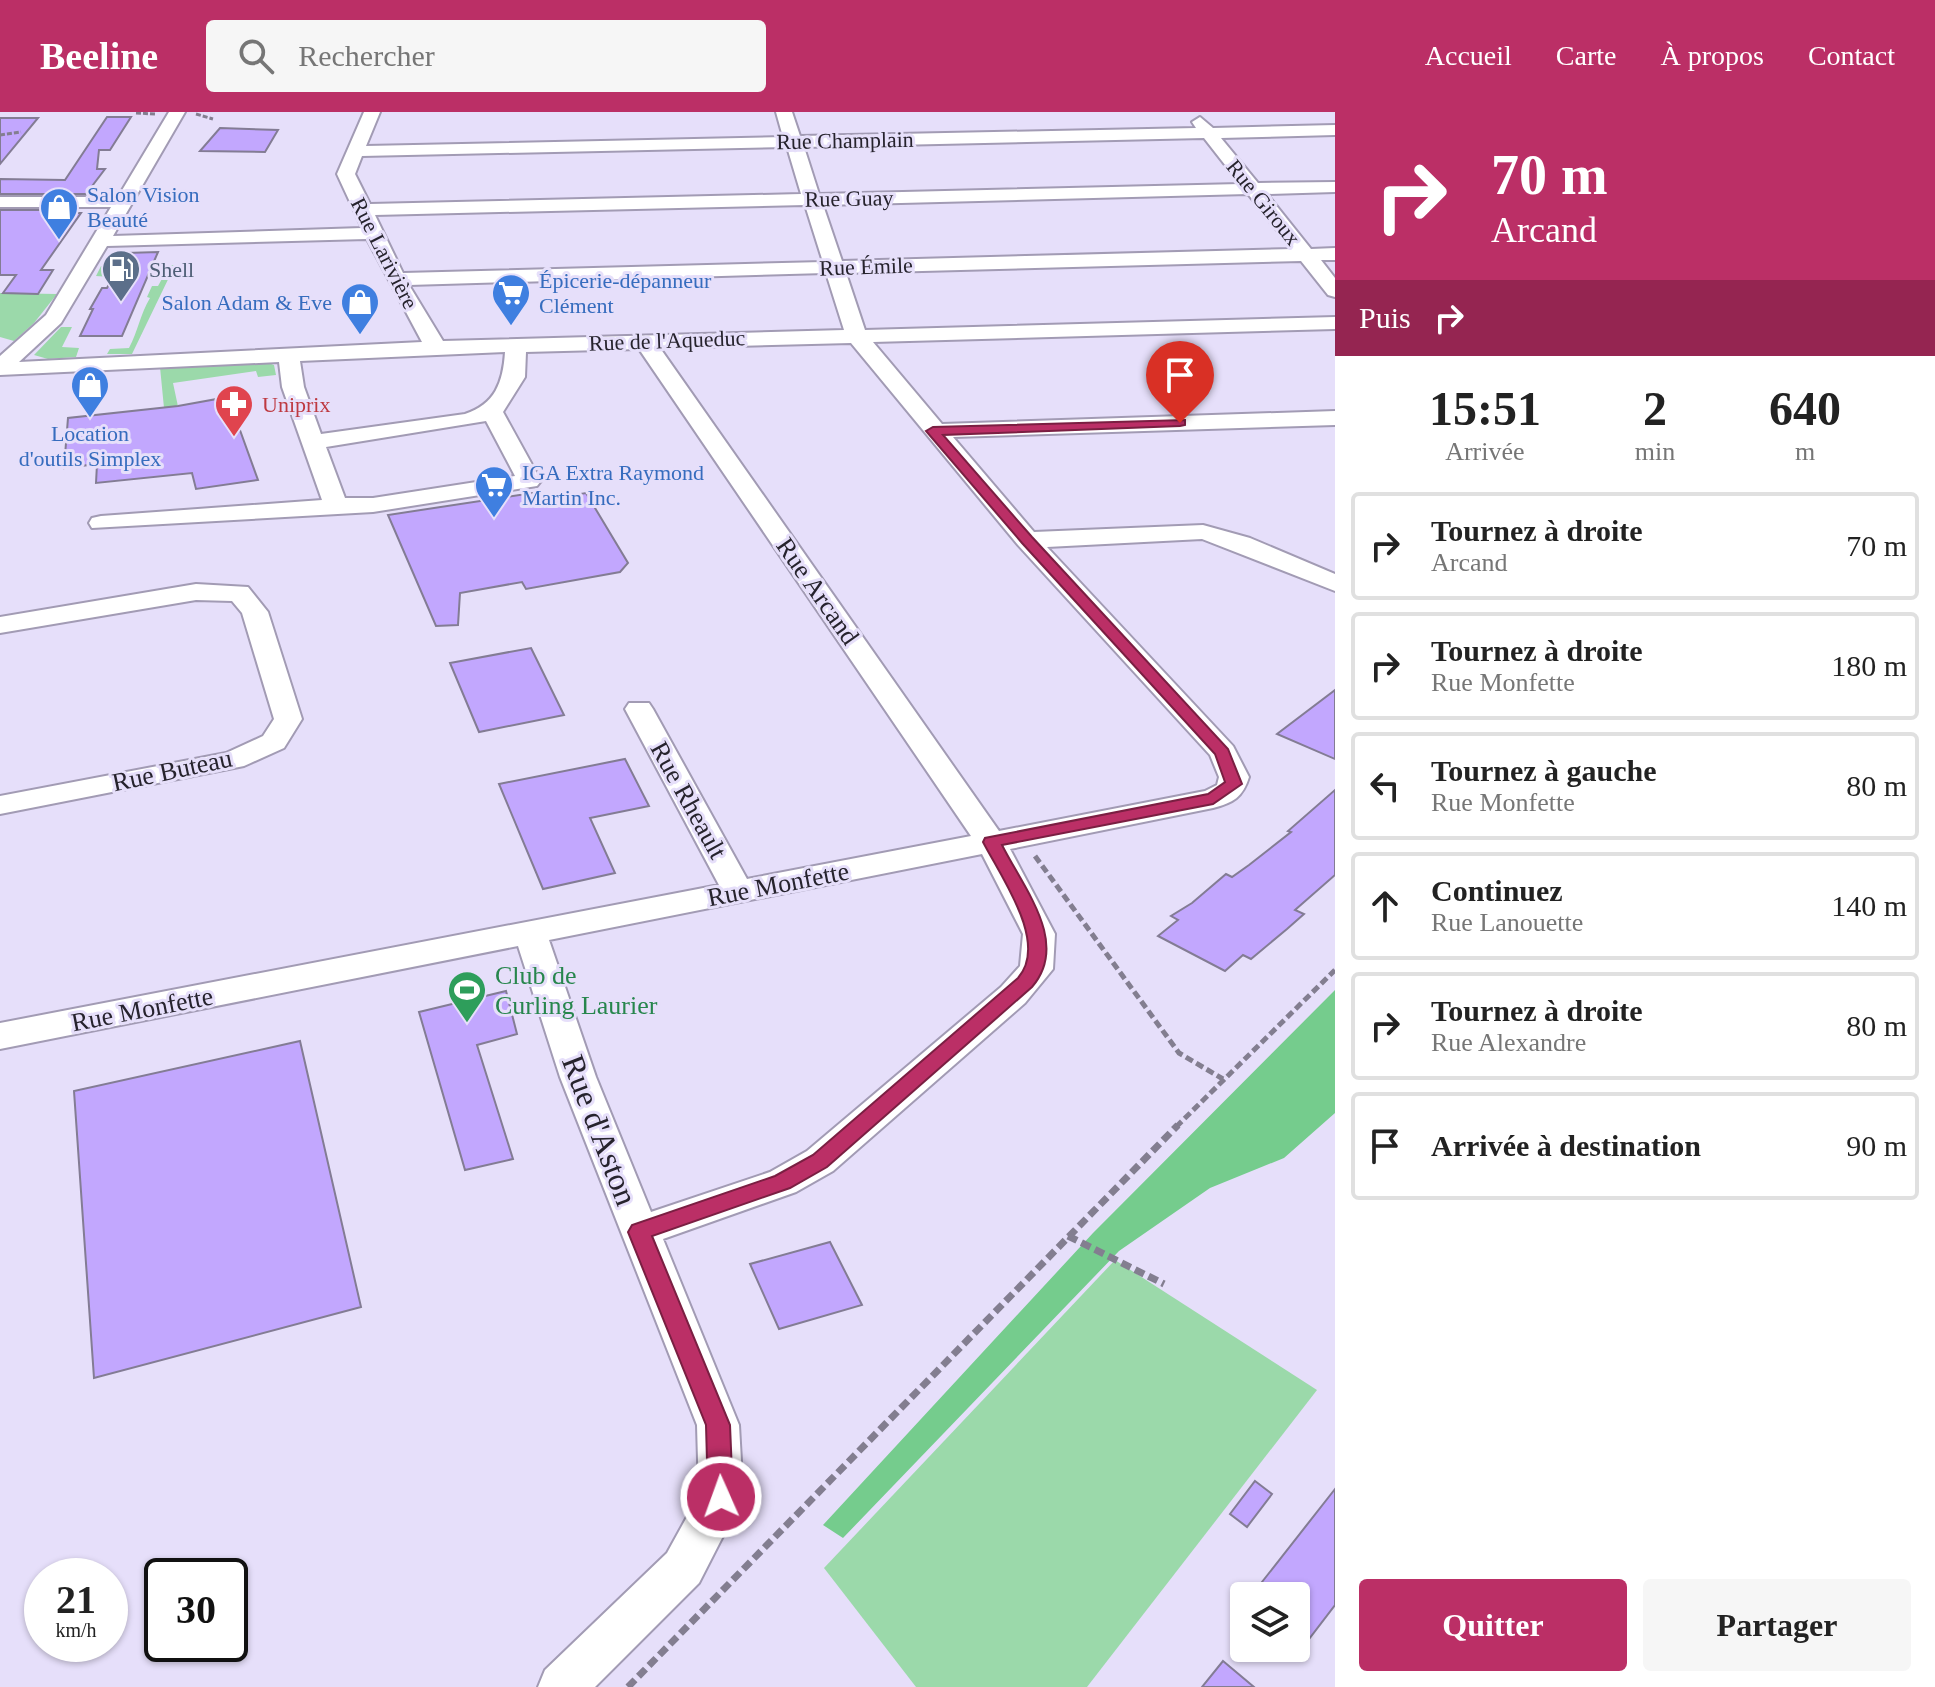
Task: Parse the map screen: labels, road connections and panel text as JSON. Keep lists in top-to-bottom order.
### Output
{
  "streets": {
    "street": [
      "Rue Champlain",
      "Rue Guay",
      "Rue Giroux",
      "Rue Larivière",
      "Rue Émile",
      "Rue de l'Aqueduc",
      "Rue Arcand",
      "Rue Buteau",
      "Rue Rheault",
      "Rue Monfette",
      "Rue d'Aston"
    ]
  },
  "crossings": [
    ["Rue Champlain", "Rue Giroux"],
    ["Rue Champlain", "Rue Larivière"],
    ["Rue Guay", "Rue Giroux"],
    ["Rue Guay", "Rue Larivière"],
    ["Rue Giroux", "Rue Émile"],
    ["Rue Larivière", "Rue Émile"],
    ["Rue Larivière", "Rue de l'Aqueduc"],
    ["Rue de l'Aqueduc", "Rue Arcand"],
    ["Rue Arcand", "Rue Monfette"],
    ["Rue Arcand", "Rue d'Aston"],
    ["Rue Rheault", "Rue Monfette"],
    ["Rue Monfette", "Rue d'Aston"]
  ],
  "places": {
    "shop": ["Salon Vision Beauté", "Salon Adam & Eve", "Location d'outils Simplex"],
    "fuel station": ["Shell"],
    "supermarket": ["Épicerie-dépanneur Clément", "IGA Extra Raymond Martin Inc."],
    "pharmacy": ["Uniprix"],
    "sports": ["Club de Curling Laurier"]
  },
  "page": {
    "header": "Beeline",
    "search": "Rechercher",
    "nav": [
      "Accueil",
      "Carte",
      "À propos",
      "Contact"
    ],
    "turn": ["70 m", "Arcand"],
    "then": "Puis",
    "eta": [
      "15:51",
      "Arrivée",
      "2",
      "min",
      "640",
      "m"
    ],
    "list": [
      {
        "name": "Tournez à droite",
        "note": "Arcand",
        "value": "70 m"
      },
      {
        "name": "Tournez à droite",
        "note": "Rue Monfette",
        "value": "180 m"
      },
      {
        "name": "Tournez à gauche",
        "note": "Rue Monfette",
        "value": "80 m"
      },
      {
        "name": "Continuez",
        "note": "Rue Lanouette",
        "value": "140 m"
      },
      {
        "name": "Tournez à droite",
        "note": "Rue Alexandre",
        "value": "80 m"
      },
      {
        "name": "Arrivée à destination",
        "value": "90 m"
      }
    ],
    "speed": "21 km/h",
    "limit": "30",
    "buttons": ["Quitter", "Partager"]
  }
}
